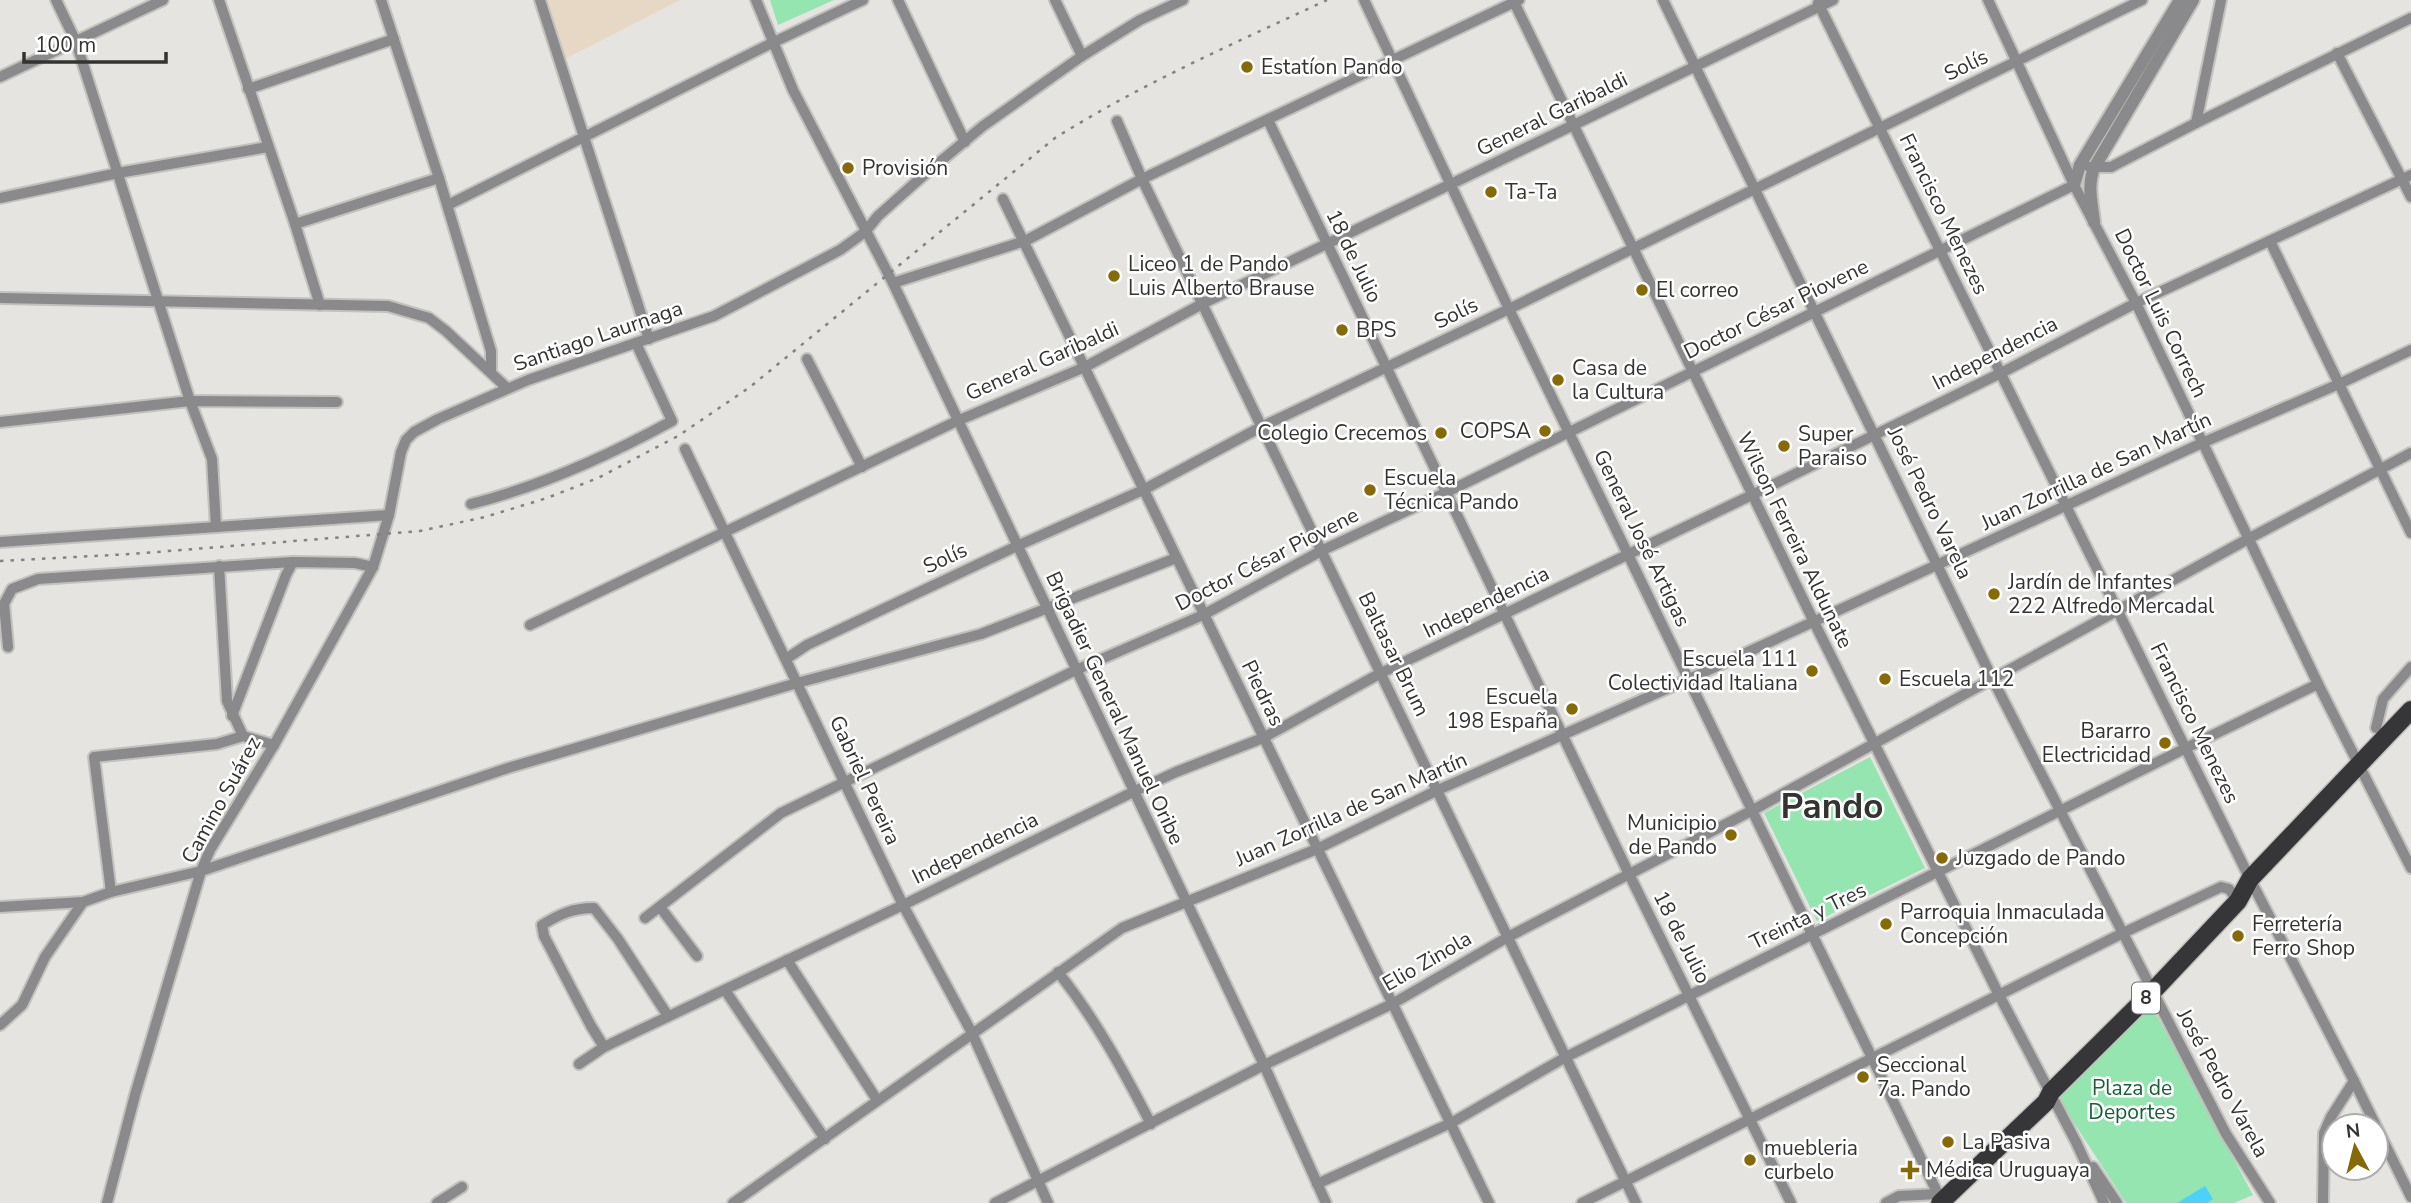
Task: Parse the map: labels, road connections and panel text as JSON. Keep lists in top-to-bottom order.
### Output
{
  "streets": {
    "highway": ["8"],
    "street": [
      "Solís",
      "General Garibaldi",
      "Francisco Menezes",
      "18 de Julio",
      "Doctor César Piovene",
      "Doctor Luis Correch",
      "Santiago Laurnaga",
      "Independencia",
      "Juan Zorrilla de San Martín",
      "José Pedro Varela",
      "General José Artigas",
      "Wilson Ferreira Aldunate",
      "Baltasar Brum",
      "Piedras",
      "Brigadier General Manuel Oribe",
      "Gabriel Pereira",
      "Camino Suárez",
      "Treinta y Tres",
      "Elio Zinola"
    ]
  },
  "crossings": [
    ["Solís", "Francisco Menezes"],
    ["Solís", "18 de Julio"],
    ["Solís", "Doctor Luis Correch"],
    ["Solís", "José Pedro Varela"],
    ["Solís", "General José Artigas"],
    ["Solís", "Wilson Ferreira Aldunate"],
    ["Solís", "Baltasar Brum"],
    ["Solís", "Piedras"],
    ["Solís", "Brigadier General Manuel Oribe"],
    ["Solís", "Gabriel Pereira"],
    ["General Garibaldi", "Francisco Menezes"],
    ["General Garibaldi", "18 de Julio"],
    ["General Garibaldi", "José Pedro Varela"],
    ["General Garibaldi", "General José Artigas"],
    ["General Garibaldi", "Wilson Ferreira Aldunate"],
    ["General Garibaldi", "Baltasar Brum"],
    ["General Garibaldi", "Piedras"],
    ["General Garibaldi", "Brigadier General Manuel Oribe"],
    ["General Garibaldi", "Gabriel Pereira"],
    ["Francisco Menezes", "Doctor César Piovene"],
    ["Francisco Menezes", "Independencia"],
    ["Francisco Menezes", "Juan Zorrilla de San Martín"],
    ["Francisco Menezes", "Treinta y Tres"],
    ["Francisco Menezes", "Elio Zinola"],
    ["Francisco Menezes", "8"],
    ["18 de Julio", "Doctor César Piovene"],
    ["18 de Julio", "Independencia"],
    ["18 de Julio", "Juan Zorrilla de San Martín"],
    ["18 de Julio", "Treinta y Tres"],
    ["18 de Julio", "Elio Zinola"],
    ["Doctor César Piovene", "Doctor Luis Correch"],
    ["Doctor César Piovene", "José Pedro Varela"],
    ["Doctor César Piovene", "General José Artigas"],
    ["Doctor César Piovene", "Wilson Ferreira Aldunate"],
    ["Doctor César Piovene", "Baltasar Brum"],
    ["Doctor César Piovene", "Piedras"],
    ["Doctor César Piovene", "Brigadier General Manuel Oribe"],
    ["Doctor César Piovene", "Gabriel Pereira"],
    ["Doctor Luis Correch", "Independencia"],
    ["Doctor Luis Correch", "Juan Zorrilla de San Martín"],
    ["Doctor Luis Correch", "Treinta y Tres"],
    ["Doctor Luis Correch", "Elio Zinola"],
    ["Doctor Luis Correch", "8"],
    ["Santiago Laurnaga", "Brigadier General Manuel Oribe"],
    ["Santiago Laurnaga", "Camino Suárez"],
    ["Independencia", "José Pedro Varela"],
    ["Independencia", "General José Artigas"],
    ["Independencia", "Wilson Ferreira Aldunate"],
    ["Independencia", "Baltasar Brum"],
    ["Independencia", "Piedras"],
    ["Independencia", "Brigadier General Manuel Oribe"],
    ["Independencia", "Gabriel Pereira"],
    ["Juan Zorrilla de San Martín", "José Pedro Varela"],
    ["Juan Zorrilla de San Martín", "General José Artigas"],
    ["Juan Zorrilla de San Martín", "Wilson Ferreira Aldunate"],
    ["Juan Zorrilla de San Martín", "Baltasar Brum"],
    ["Juan Zorrilla de San Martín", "Piedras"],
    ["Juan Zorrilla de San Martín", "Brigadier General Manuel Oribe"],
    ["Juan Zorrilla de San Martín", "Gabriel Pereira"],
    ["José Pedro Varela", "Treinta y Tres"],
    ["José Pedro Varela", "Elio Zinola"],
    ["José Pedro Varela", "8"],
    ["General José Artigas", "Treinta y Tres"],
    ["General José Artigas", "Elio Zinola"],
    ["General José Artigas", "8"],
    ["Wilson Ferreira Aldunate", "Treinta y Tres"],
    ["Wilson Ferreira Aldunate", "Elio Zinola"],
    ["Wilson Ferreira Aldunate", "8"],
    ["Baltasar Brum", "Treinta y Tres"],
    ["Baltasar Brum", "Elio Zinola"],
    ["Piedras", "Treinta y Tres"],
    ["Piedras", "Elio Zinola"],
    ["Brigadier General Manuel Oribe", "Treinta y Tres"],
    ["Brigadier General Manuel Oribe", "Elio Zinola"],
    ["Gabriel Pereira", "Elio Zinola"]
  ],
  "districts": ["Pando"],
  "parks": ["Plaza de Deportes"],
  "places": {
    "other": [
      "Estatíon Pando",
      "Provisión",
      "Ta-Ta",
      "Liceo 1 de Pando Luis Alberto Brause",
      "El correo",
      "BPS",
      "Casa de la Cultura",
      "COPSA",
      "Colegio Crecemos",
      "Super Paraiso",
      "Escuela Técnica Pando",
      "Jardín de Infantes 222 Alfredo Mercadal",
      "Escuela 111 Colectividad Italiana",
      "Escuela 112",
      "Escuela 198 España",
      "Bararro Electricidad",
      "Municipio de Pando",
      "Juzgado de Pando",
      "Parroquia Inmaculada Concepción",
      "Ferretería Ferro Shop",
      "Seccional 7a. Pando",
      "La Pasiva",
      "muebleria curbelo"
    ],
    "health": ["Médica Uruguaya"]
  },
  "scale_bar": "100 m",
  "north": "top"
}
